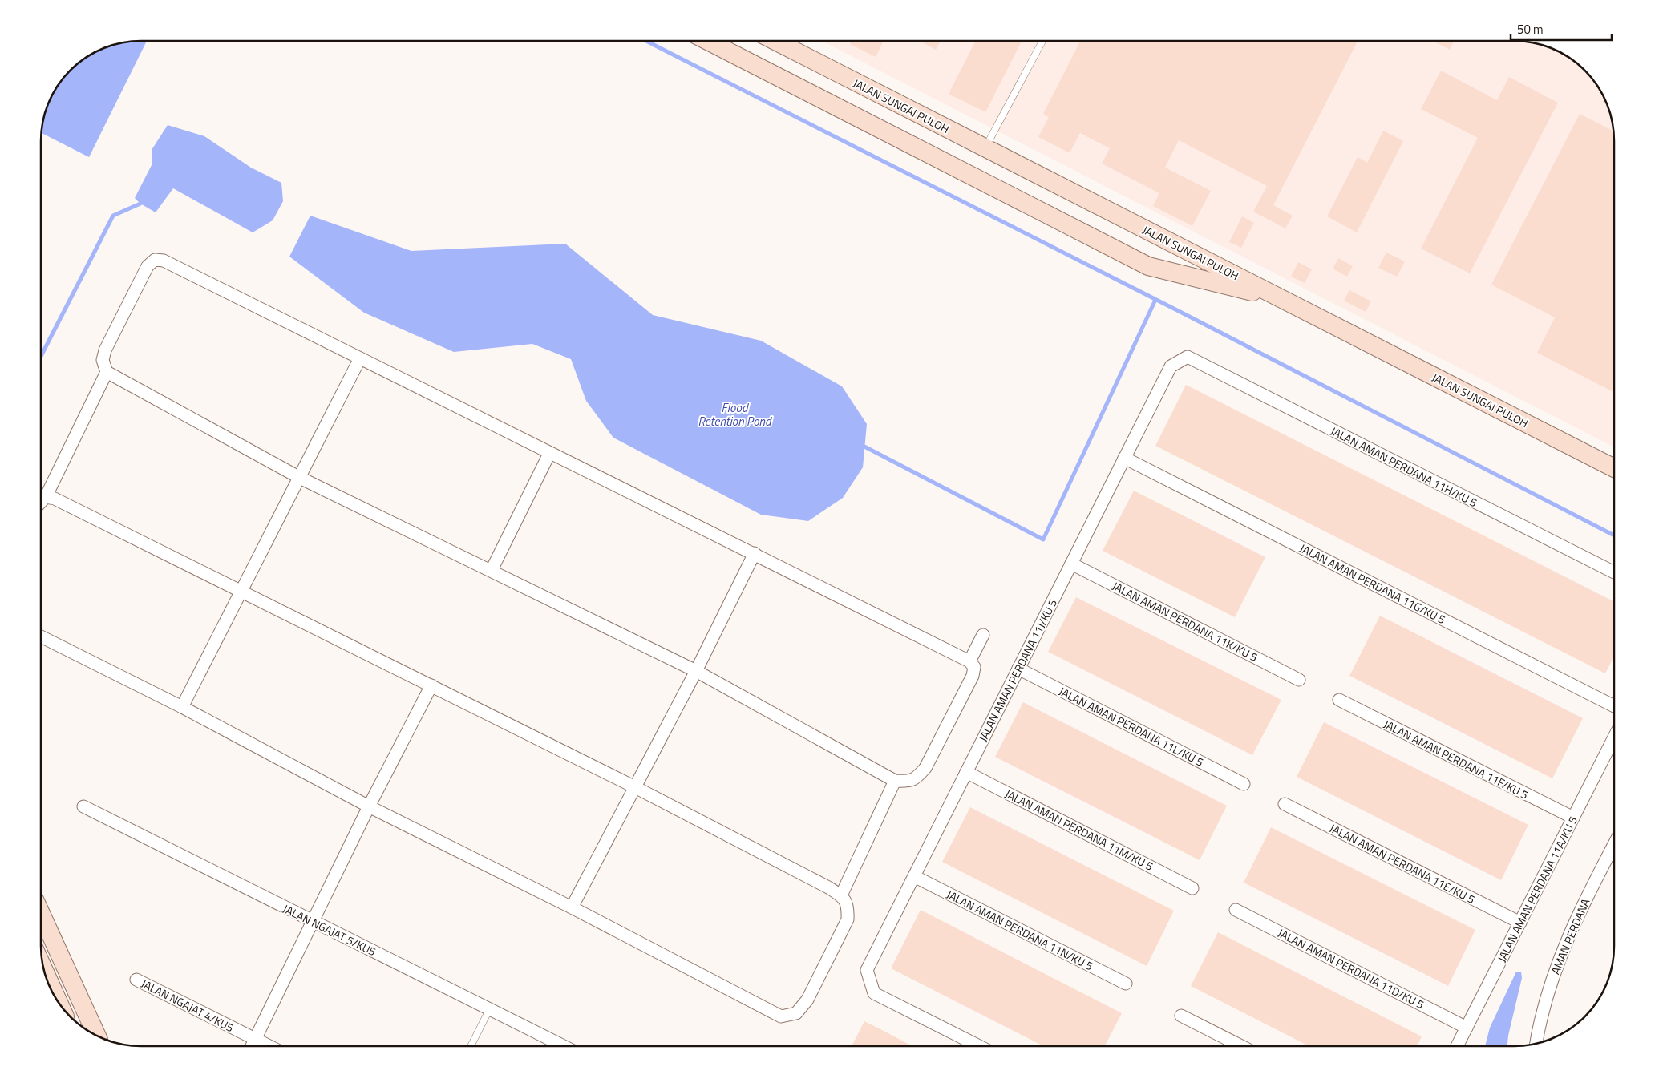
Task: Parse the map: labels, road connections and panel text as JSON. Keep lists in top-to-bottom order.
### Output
{
  "streets": {
    "street": [
      "JALAN SUNGAI PULOH",
      "JALAN AMAN PERDANA 11H/KU 5",
      "JALAN AMAN PERDANA 11G/KU 5",
      "JALAN AMAN PERDANA 11K/KU 5",
      "JALAN AMAN PERDANA 11J/KU 5",
      "JALAN AMAN PERDANA 11L/KU 5",
      "JALAN AMAN PERDANA 11F/KU 5",
      "JALAN AMAN PERDANA 11M/KU 5",
      "JALAN AMAN PERDANA 11E/KU 5",
      "JALAN AMAN PERDANA 11A/KU 5",
      "JALAN NGAJAT 5/KU5",
      "JALAN AMAN PERDANA 11N/KU 5",
      "AMAN PERDANA",
      "JALAN AMAN PERDANA 11D/KU 5",
      "JALAN NGAJAT 4/KU5"
    ]
  },
  "crossings": [
    ["JALAN AMAN PERDANA 11H/KU 5", "JALAN AMAN PERDANA 11J/KU 5"],
    ["JALAN AMAN PERDANA 11G/KU 5", "JALAN AMAN PERDANA 11J/KU 5"],
    ["JALAN AMAN PERDANA 11K/KU 5", "JALAN AMAN PERDANA 11J/KU 5"],
    ["JALAN AMAN PERDANA 11J/KU 5", "JALAN AMAN PERDANA 11L/KU 5"],
    ["JALAN AMAN PERDANA 11J/KU 5", "JALAN AMAN PERDANA 11M/KU 5"],
    ["JALAN AMAN PERDANA 11J/KU 5", "JALAN AMAN PERDANA 11N/KU 5"],
    ["JALAN AMAN PERDANA 11F/KU 5", "JALAN AMAN PERDANA 11A/KU 5"],
    ["JALAN AMAN PERDANA 11E/KU 5", "JALAN AMAN PERDANA 11A/KU 5"],
    ["JALAN AMAN PERDANA 11A/KU 5", "JALAN AMAN PERDANA 11D/KU 5"]
  ],
  "water": ["Flood Retention Pond"],
  "scale_bar": "50 m"
}
